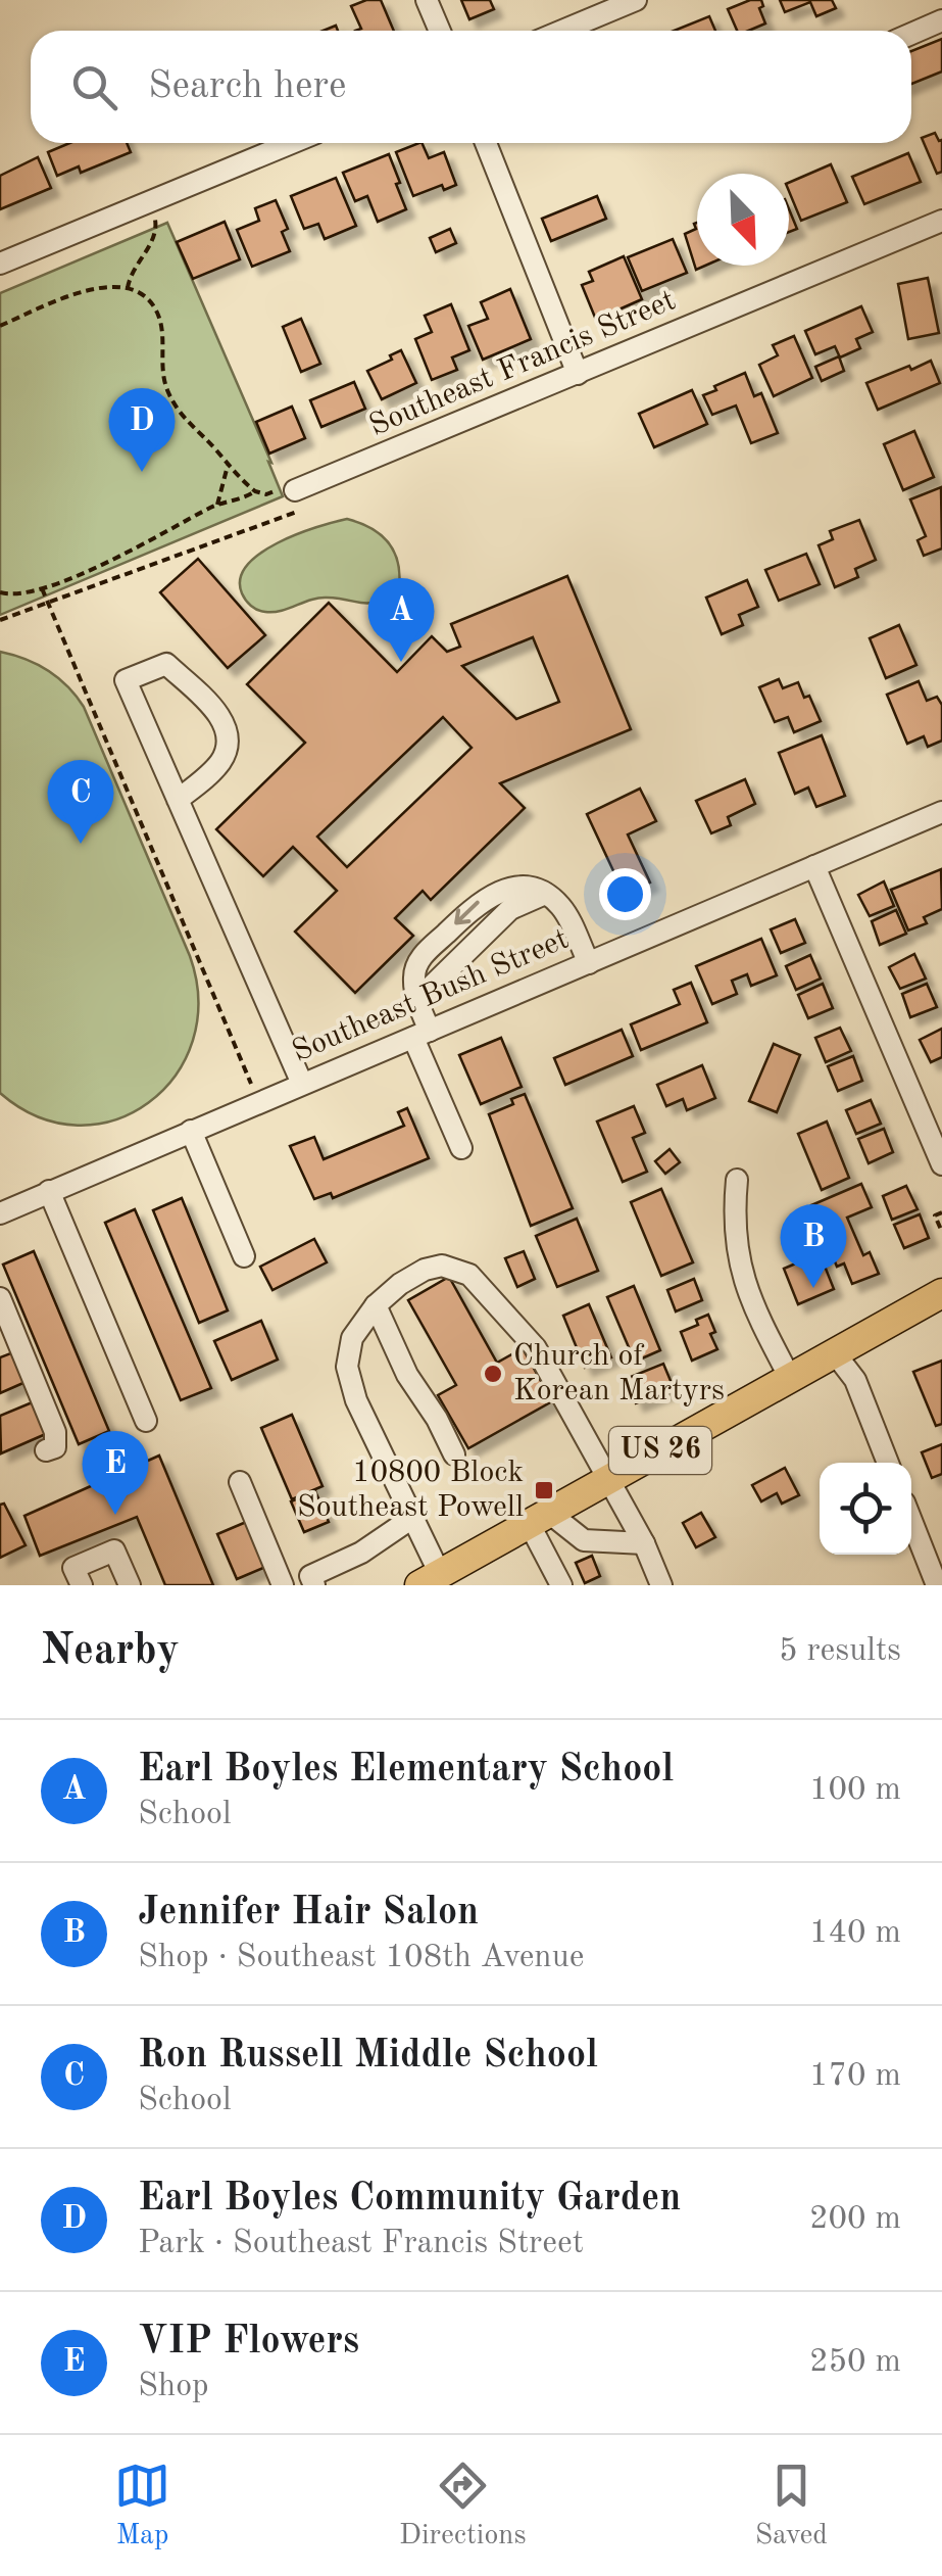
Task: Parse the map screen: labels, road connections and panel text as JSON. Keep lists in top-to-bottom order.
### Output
{
  "streets": {
    "main road": ["US 26"],
    "street": ["Southeast Francis Street", "Southeast Bush Street"]
  },
  "places": {
    "other": ["Church of Korean Martyrs"],
    "transit": ["10800 Block Southeast Powell"]
  },
  "north": "bottom right",
  "page": {
    "search": "Search here",
    "pins": [
      "D",
      "A",
      "C",
      "B",
      "E"
    ],
    "heading": ["Nearby", "5 results"],
    "list": [
      {
        "mark": "A",
        "name": "Earl Boyles Elementary School",
        "note": "School",
        "value": "100 m"
      },
      {
        "mark": "B",
        "name": "Jennifer Hair Salon",
        "note": "Shop · Southeast 108th Avenue",
        "value": "140 m"
      },
      {
        "mark": "C",
        "name": "Ron Russell Middle School",
        "note": "School",
        "value": "170 m"
      },
      {
        "mark": "D",
        "name": "Earl Boyles Community Garden",
        "note": "Park · Southeast Francis Street",
        "value": "200 m"
      },
      {
        "mark": "E",
        "name": "VIP Flowers",
        "note": "Shop",
        "value": "250 m"
      }
    ],
    "nav": ["Map", "Directions", "Saved"]
  }
}
